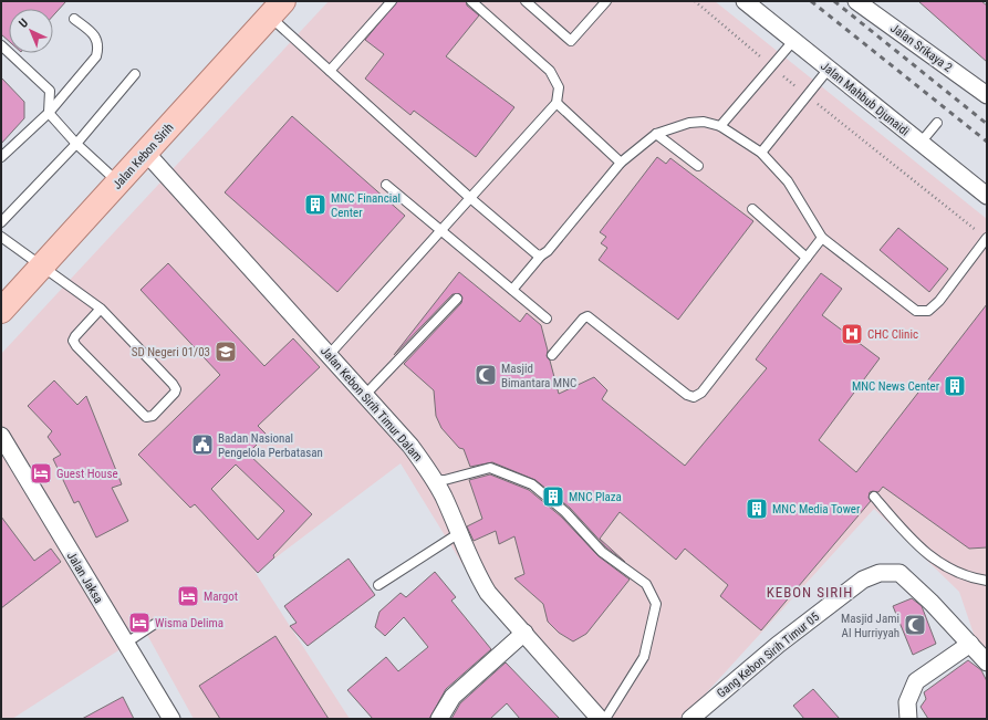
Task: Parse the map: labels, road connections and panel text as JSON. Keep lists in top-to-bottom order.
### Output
{
  "streets": {
    "main road": ["Jalan Kebon Sirih"],
    "street": [
      "Jalan Srikaya 2",
      "Jalan Mahbub Djunaidi",
      "Jalan Kebon Sirih Timur Dalam",
      "Jalan Jaksa",
      "Gang Kebon Sirih Timur 05"
    ]
  },
  "crossings": [
    ["Jalan Kebon Sirih", "Jalan Kebon Sirih Timur Dalam"]
  ],
  "districts": ["KEBON SIRIH"],
  "places": {
    "building": [
      "MNC Financial Center",
      "MNC News Center",
      "MNC Plaza",
      "MNC Media Tower"
    ],
    "hospital": ["CHC Clinic"],
    "school or university": ["SD Negeri 01/03"],
    "mosque": ["Masjid Bimantara MNC", "Masjid Jami Al Hurriyyah"],
    "public building": ["Badan Nasional Pengelola Perbatasan"],
    "hotel": ["Guest House", "Margot", "Wisma Delima"]
  },
  "north": "top left"
}
